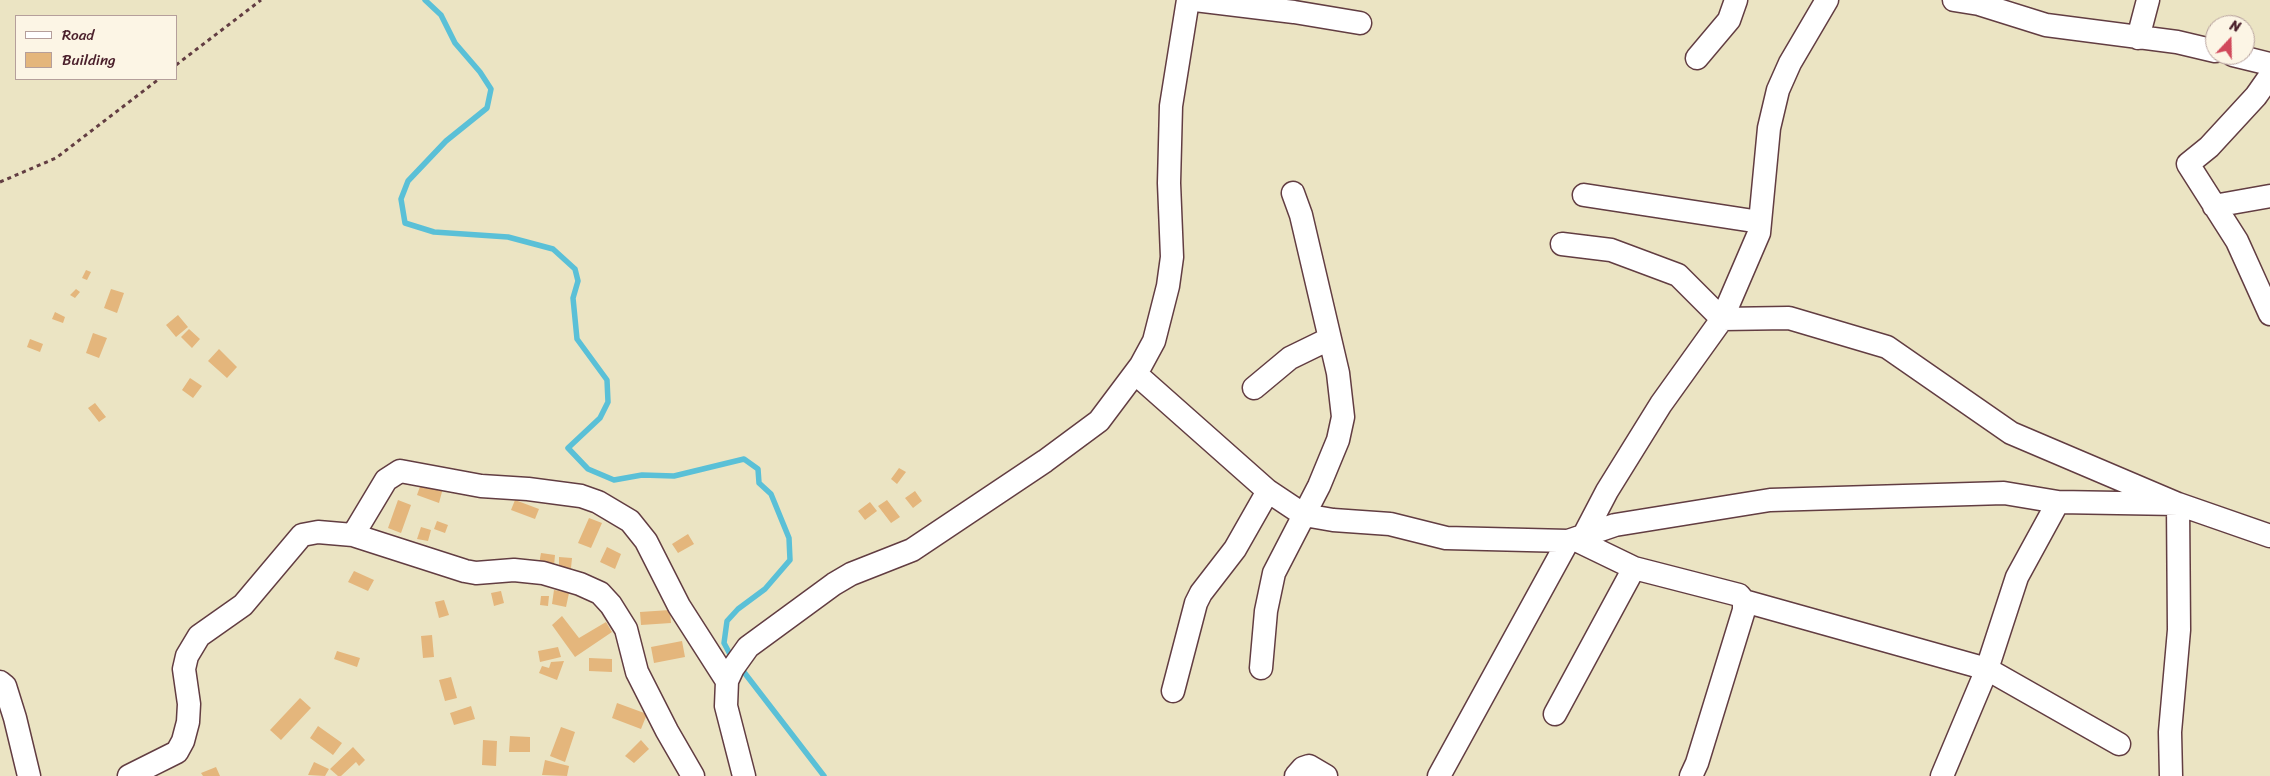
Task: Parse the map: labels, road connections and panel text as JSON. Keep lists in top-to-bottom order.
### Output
{
  "legend": ["Road", "Building"],
  "north": "top"
}
